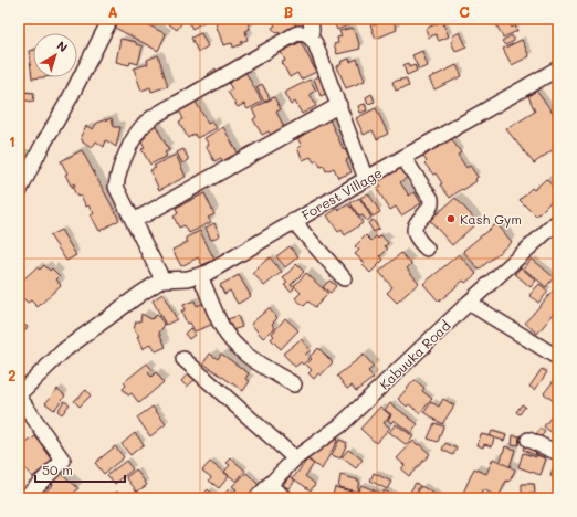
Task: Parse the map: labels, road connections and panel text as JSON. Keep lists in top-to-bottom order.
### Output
{
  "streets": {
    "street": ["Forest Village", "Kabuuka Road"]
  },
  "places": ["Kash Gym"],
  "scale_bar": "50 m",
  "north": "top right",
  "grid": {
    "columns": ["A", "B", "C"],
    "rows": ["1", "2"]
  }
}
